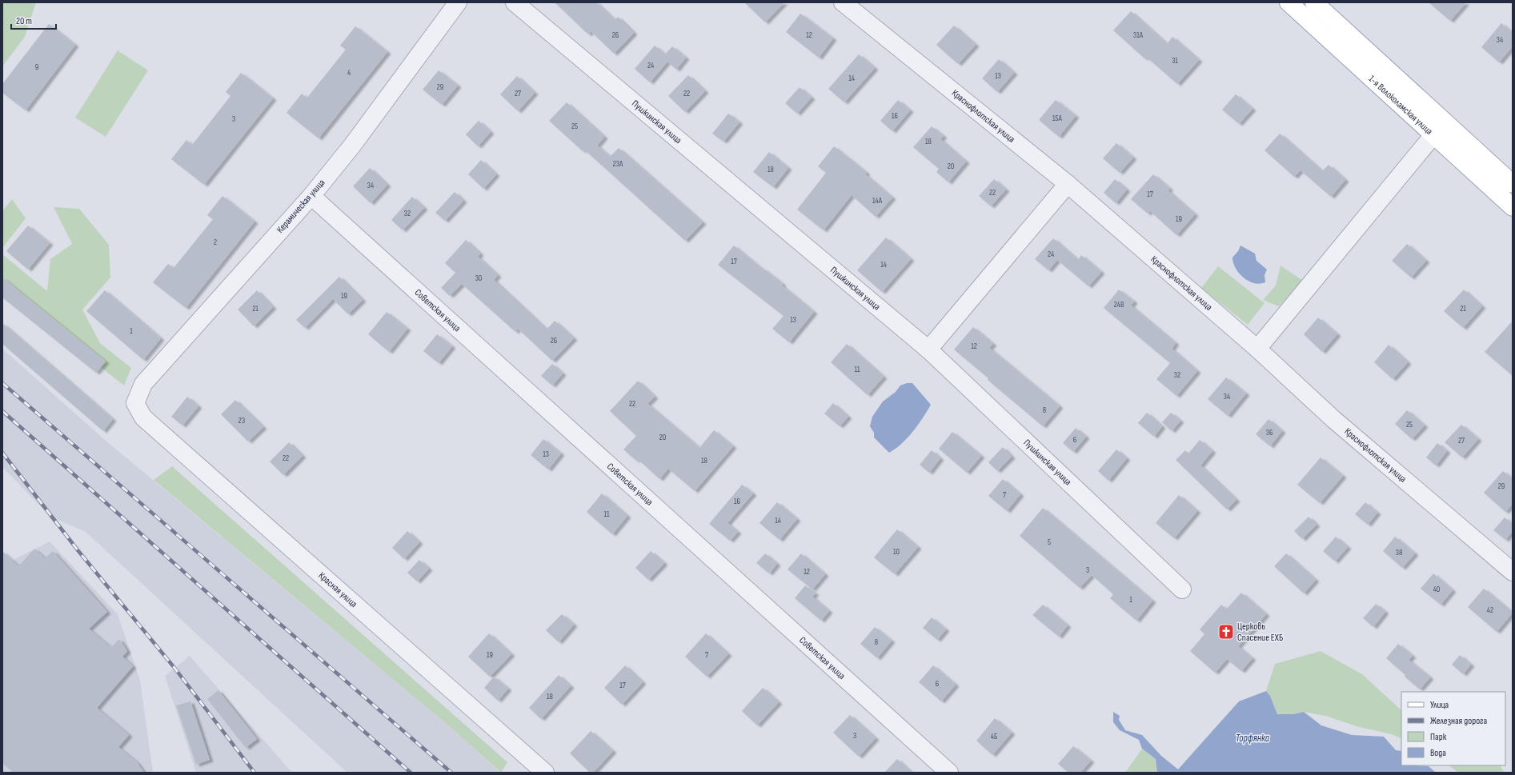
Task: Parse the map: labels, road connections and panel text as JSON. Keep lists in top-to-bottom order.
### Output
{
  "streets": {
    "main road": ["1-я Волоколамская улица"],
    "street": [
      "Краснофлотская улица",
      "Пушкинская улица",
      "Керамическая улица",
      "Советская улица",
      "Красная улица"
    ]
  },
  "crossings": [
    ["Керамическая улица", "Советская улица"],
    ["Керамическая улица", "Красная улица"]
  ],
  "water": ["Торфянка"],
  "places": {
    "church": ["Церковь Спасение ЕХБ"]
  },
  "house_numbers": [
    "26",
    "12",
    "31А",
    "34",
    "31",
    "24",
    "9",
    "4",
    "13",
    "14",
    "29",
    "27",
    "22",
    "16",
    "15А",
    "3",
    "25",
    "18",
    "23А",
    "20",
    "18",
    "34",
    "22",
    "17",
    "14А",
    "32",
    "19",
    "2",
    "24",
    "17",
    "14",
    "30",
    "19",
    "24В",
    "21",
    "21",
    "13",
    "1",
    "26",
    "12",
    "11",
    "32",
    "34",
    "22",
    "8",
    "23",
    "25",
    "36",
    "20",
    "6",
    "27",
    "13",
    "22",
    "18",
    "29",
    "7",
    "16",
    "11",
    "14",
    "5",
    "10",
    "38",
    "3",
    "12",
    "40",
    "1",
    "42",
    "8",
    "19",
    "7",
    "6",
    "17",
    "18",
    "3",
    "4Б"
  ],
  "legend": [
    "Улица",
    "Железная дорога",
    "Парк",
    "Вода"
  ],
  "scale_bar": "20 m"
}
